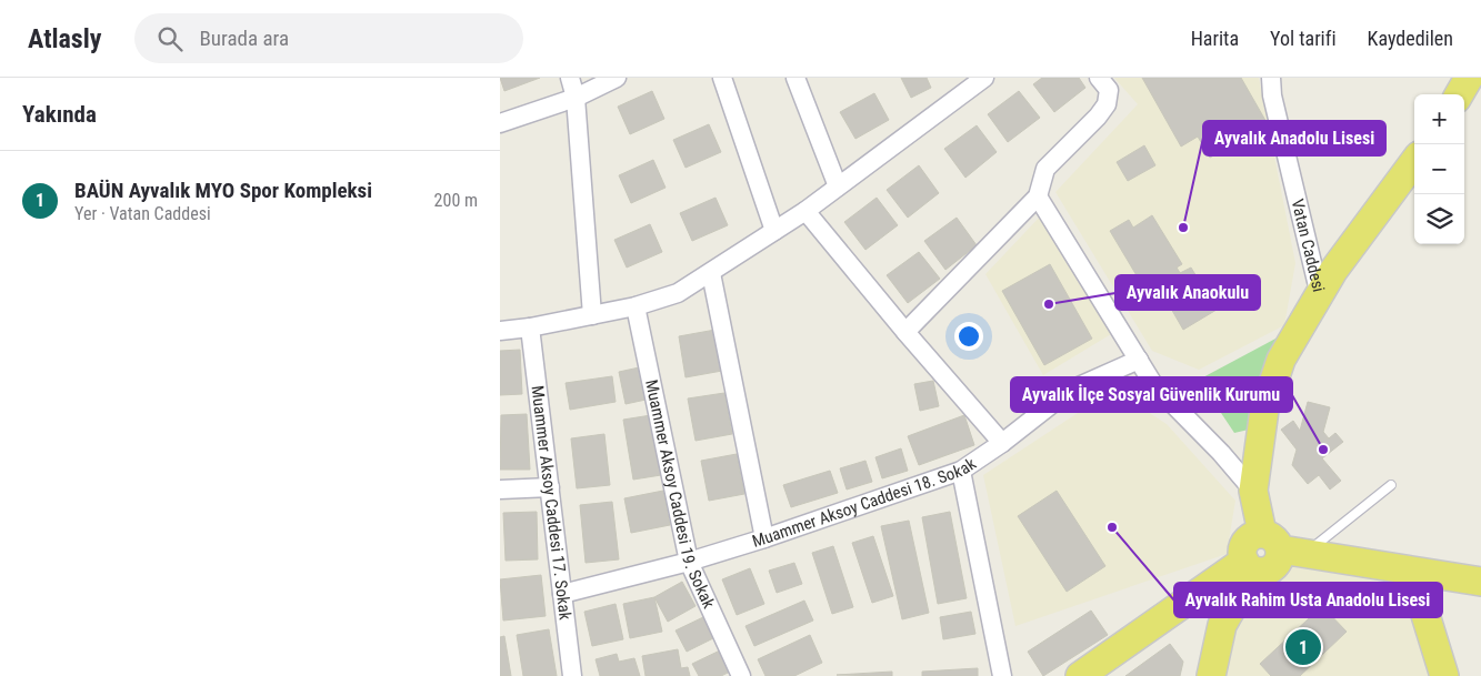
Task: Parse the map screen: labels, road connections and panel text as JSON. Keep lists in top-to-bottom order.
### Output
{
  "streets": {
    "main road": ["Vatan Caddesi"],
    "street": ["Muammer Aksoy Caddesi 19. Sokak", "Muammer Aksoy Caddesi 18. Sokak", "Muammer Aksoy Caddesi 17. Sokak"]
  },
  "crossings": [
    ["Muammer Aksoy Caddesi 19. Sokak", "Muammer Aksoy Caddesi 18. Sokak"],
    ["Muammer Aksoy Caddesi 18. Sokak", "Muammer Aksoy Caddesi 17. Sokak"]
  ],
  "places": [
    "Ayvalık Anadolu Lisesi",
    "Ayvalık Anaokulu",
    "Ayvalık İlçe Sosyal Güvenlik Kurumu",
    "Ayvalık Rahim Usta Anadolu Lisesi"
  ],
  "page": {
    "header": "Atlasly",
    "search": "Burada ara",
    "nav": ["Harita", "Yol tarifi", "Kaydedilen"],
    "heading": "Yakında",
    "map_buttons": ["+", "−"],
    "list": [
      {
        "mark": "1",
        "name": "BAÜN Ayvalık MYO Spor Kompleksi",
        "note": "Yer · Vatan Caddesi",
        "value": "200 m"
      }
    ],
    "pins": "1"
  }
}
